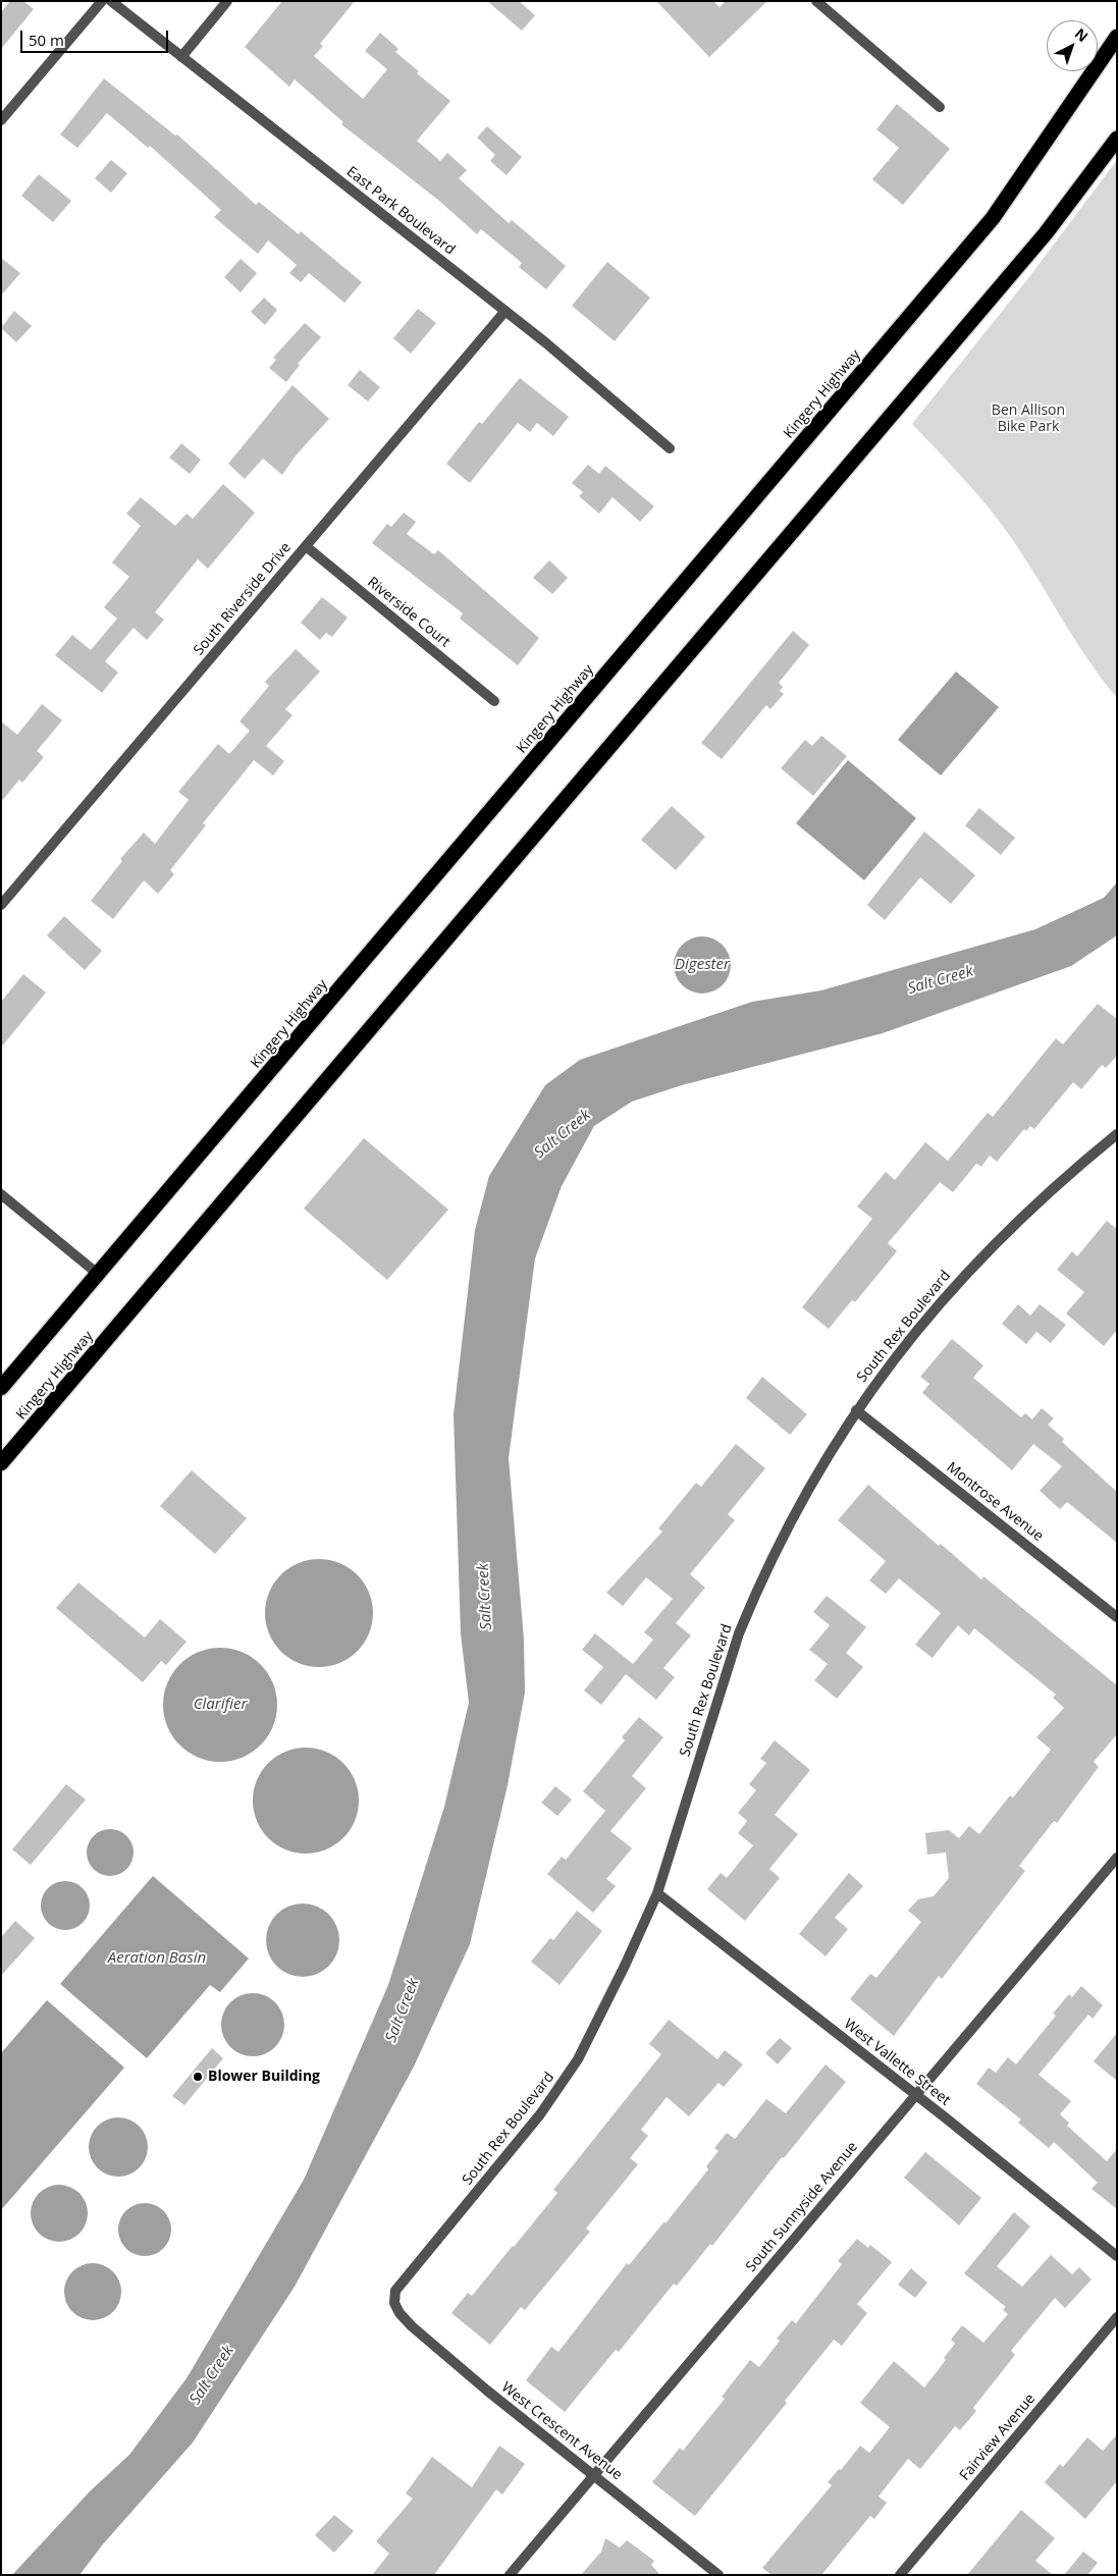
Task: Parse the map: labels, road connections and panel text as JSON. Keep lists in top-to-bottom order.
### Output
{
  "streets": {
    "highway": ["Kingery Highway"],
    "street": [
      "East Park Boulevard",
      "South Riverside Drive",
      "Riverside Court",
      "South Rex Boulevard",
      "Montrose Avenue",
      "West Vallette Street",
      "South Sunnyside Avenue",
      "West Crescent Avenue",
      "Fairview Avenue"
    ]
  },
  "crossings": [
    ["East Park Boulevard", "South Riverside Drive"],
    ["South Riverside Drive", "Riverside Court"],
    ["South Rex Boulevard", "Montrose Avenue"],
    ["South Rex Boulevard", "West Vallette Street"],
    ["South Rex Boulevard", "West Crescent Avenue"],
    ["West Vallette Street", "South Sunnyside Avenue"],
    ["South Sunnyside Avenue", "West Crescent Avenue"]
  ],
  "water": [
    "Digester",
    "Salt Creek",
    "Clarifier",
    "Aeration Basin"
  ],
  "parks": ["Ben Allison Bike Park"],
  "places": ["Blower Building"],
  "scale_bar": "50 m",
  "north": "top right"
}
